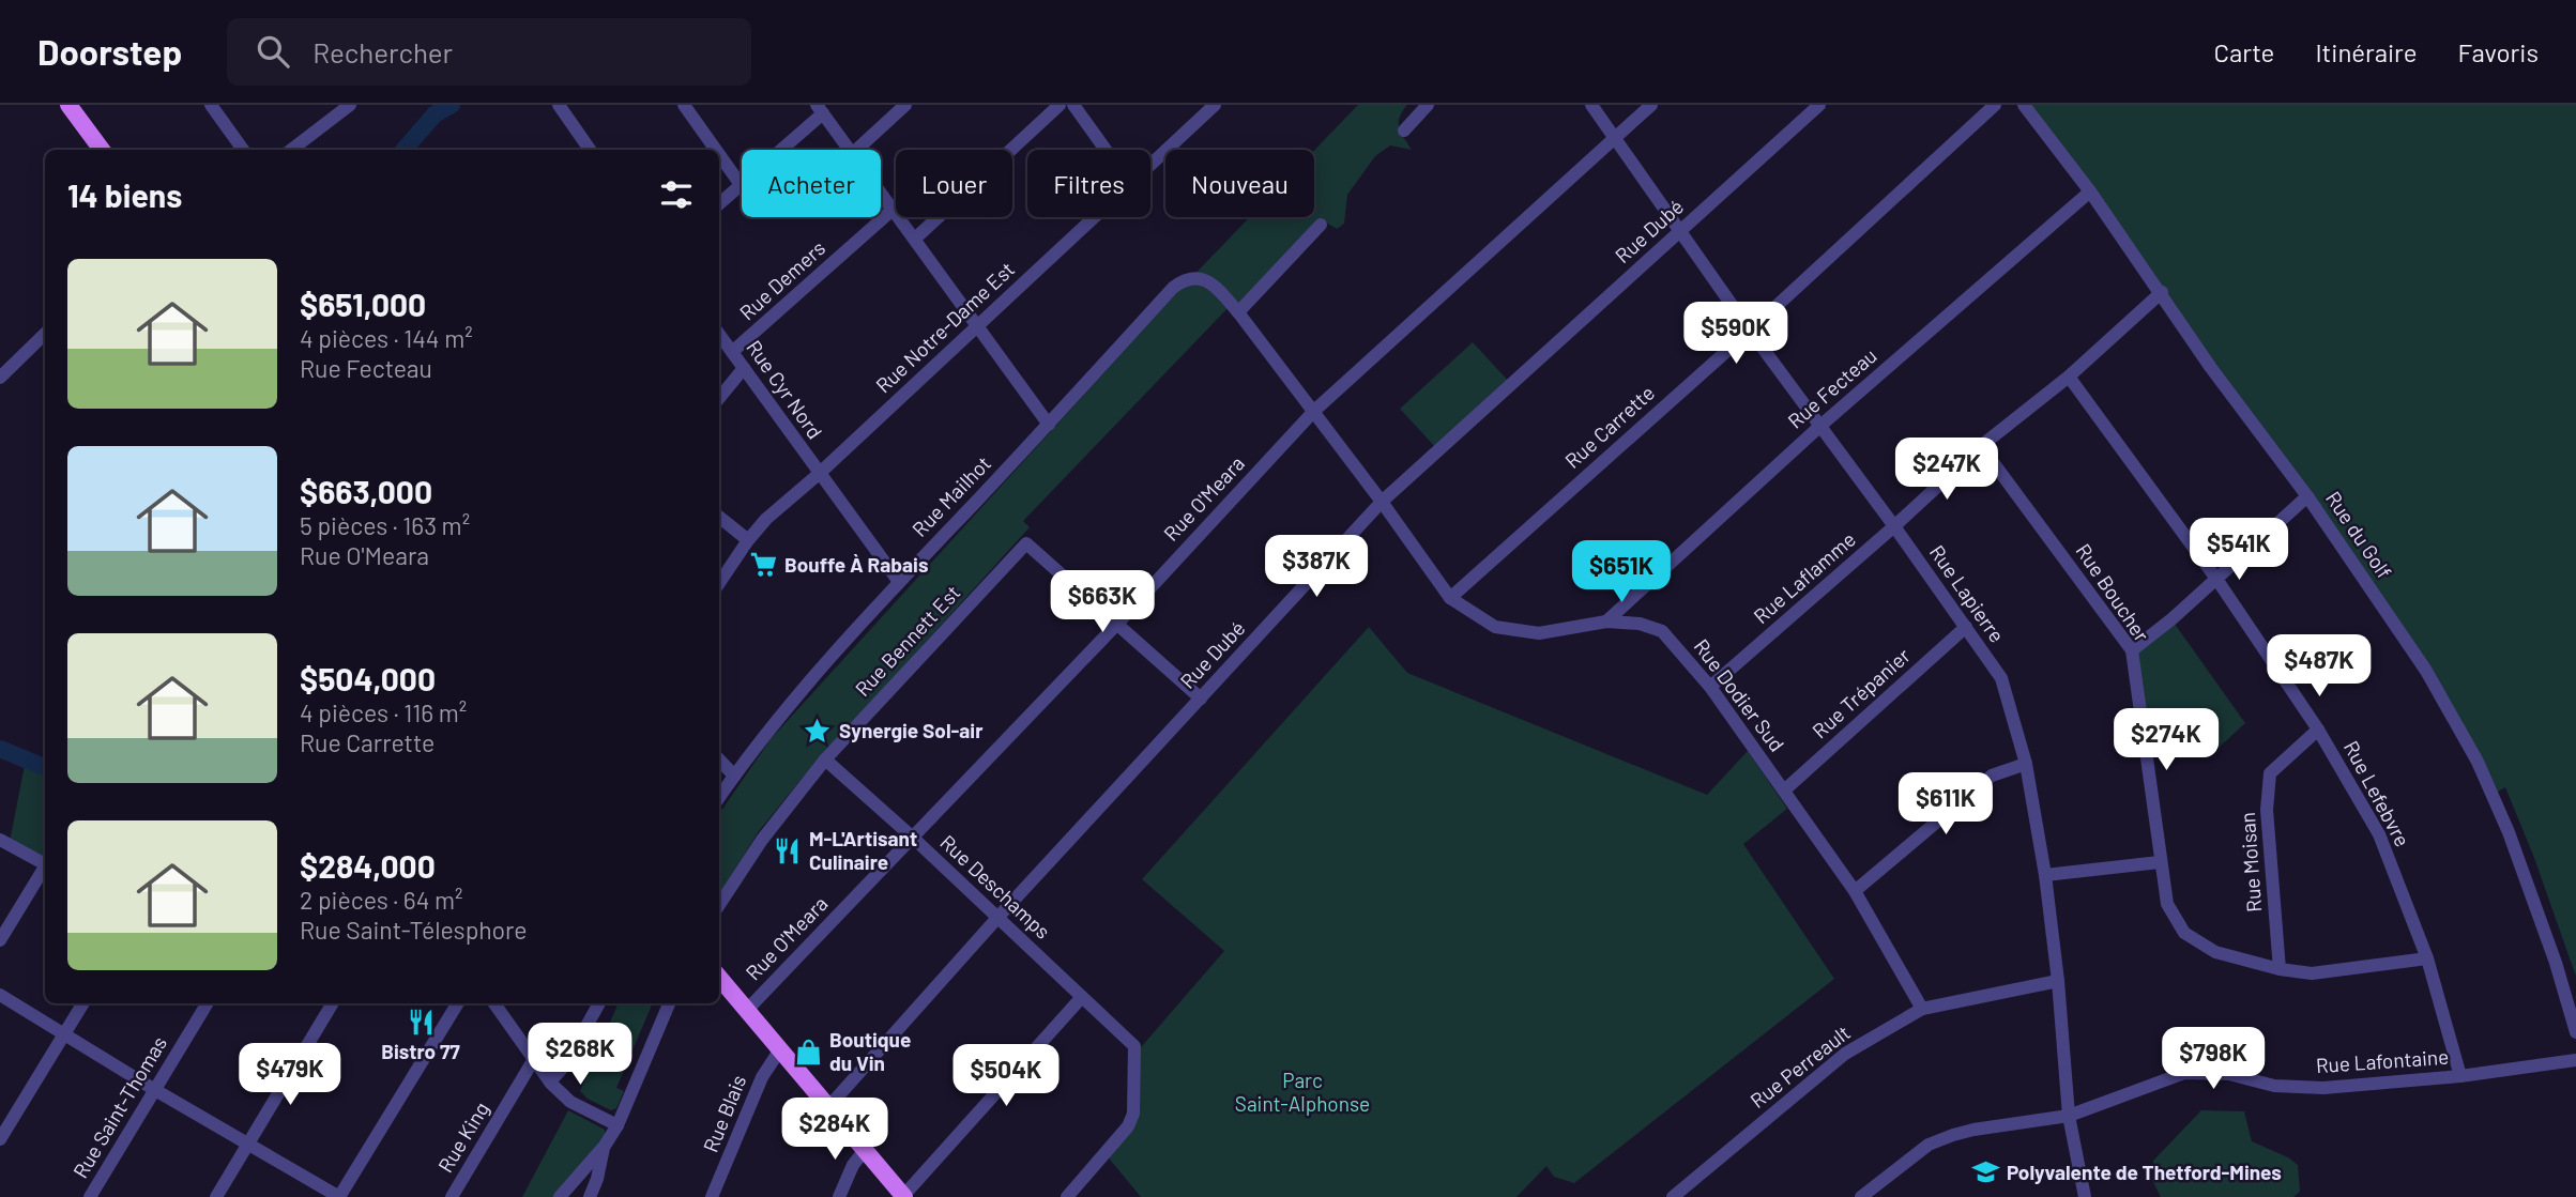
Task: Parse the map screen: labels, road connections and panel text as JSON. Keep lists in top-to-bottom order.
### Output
{
  "streets": {
    "street": [
      "Rue Dubé",
      "Rue Demers",
      "Rue Notre-Dame Est",
      "Rue Fecteau",
      "Rue Cyr Nord",
      "Rue Carrette",
      "Rue Mailhot",
      "Rue O'Meara",
      "Rue du Golf",
      "Rue Laflamme",
      "Rue Boucher",
      "Rue Lapierre",
      "Rue Bennett Est",
      "Rue Trépanier",
      "Rue Dodier Sud",
      "Rue Lefebvre",
      "Rue Moisan",
      "Rue Deschamps",
      "Rue Lafontaine",
      "Rue Perreault",
      "Rue Saint-Thomas",
      "Rue Blais",
      "Rue King"
    ]
  },
  "crossings": [
    ["Rue Dubé", "Rue Lapierre"],
    ["Rue Dubé", "Rue Dodier Sud"],
    ["Rue Dubé", "Rue Deschamps"],
    ["Rue Demers", "Rue Cyr Nord"],
    ["Rue Notre-Dame Est", "Rue Cyr Nord"],
    ["Rue Fecteau", "Rue du Golf"],
    ["Rue Fecteau", "Rue Lapierre"],
    ["Rue Fecteau", "Rue Dodier Sud"],
    ["Rue Cyr Nord", "Rue Mailhot"],
    ["Rue Carrette", "Rue Lapierre"],
    ["Rue Carrette", "Rue Dodier Sud"],
    ["Rue Mailhot", "Rue Dodier Sud"],
    ["Rue O'Meara", "Rue Lapierre"],
    ["Rue O'Meara", "Rue Bennett Est"],
    ["Rue O'Meara", "Rue Dodier Sud"],
    ["Rue O'Meara", "Rue Deschamps"],
    ["Rue du Golf", "Rue Laflamme"],
    ["Rue Laflamme", "Rue Boucher"],
    ["Rue Laflamme", "Rue Lapierre"],
    ["Rue Laflamme", "Rue Dodier Sud"],
    ["Rue Laflamme", "Rue Lefebvre"],
    ["Rue Boucher", "Rue Lefebvre"],
    ["Rue Boucher", "Rue Moisan"],
    ["Rue Lapierre", "Rue Trépanier"],
    ["Rue Lapierre", "Rue Lafontaine"],
    ["Rue Lapierre", "Rue Perreault"],
    ["Rue Bennett Est", "Rue Deschamps"],
    ["Rue Trépanier", "Rue Dodier Sud"],
    ["Rue Dodier Sud", "Rue Perreault"],
    ["Rue Lefebvre", "Rue Moisan"],
    ["Rue Lefebvre", "Rue Lafontaine"]
  ],
  "parks": ["Parc Saint-Alphonse"],
  "places": {
    "supermarket": ["Bouffe À Rabais"],
    "place": ["Synergie Sol-air"],
    "restaurant": ["M-L'Artisant Culinaire", "Bistro 77"],
    "shop": ["Boutique du Vin"],
    "school or university": ["Polyvalente de Thetford-Mines"]
  },
  "page": {
    "header": "Doorstep",
    "search": "Rechercher",
    "nav": ["Carte", "Itinéraire", "Favoris"],
    "chip": [
      "Acheter",
      "Louer",
      "Filtres",
      "Nouveau"
    ],
    "heading": "14 biens",
    "list": [
      {
        "name": "$651,000",
        "note": "4 pièces · 144 m² · Rue Fecteau"
      },
      {
        "name": "$663,000",
        "note": "5 pièces · 163 m² · Rue O'Meara"
      },
      {
        "name": "$504,000",
        "note": "4 pièces · 116 m² · Rue Carrette"
      },
      {
        "name": "$284,000",
        "note": "2 pièces · 64 m² · Rue Saint-Télesphore"
      }
    ],
    "price": [
      "$590K",
      "$247K",
      "$541K",
      "$387K",
      "$651K",
      "$663K",
      "$487K",
      "$274K",
      "$611K",
      "$268K",
      "$798K",
      "$479K",
      "$504K",
      "$284K"
    ]
  }
}
